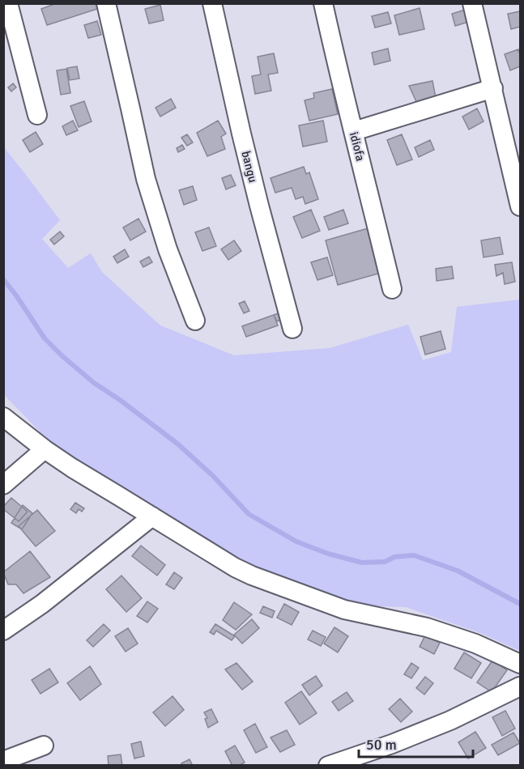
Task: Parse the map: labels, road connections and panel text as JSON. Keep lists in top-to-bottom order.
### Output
{
  "streets": {
    "street": ["idiofa", "bangu"]
  },
  "scale_bar": "50 m"
}
